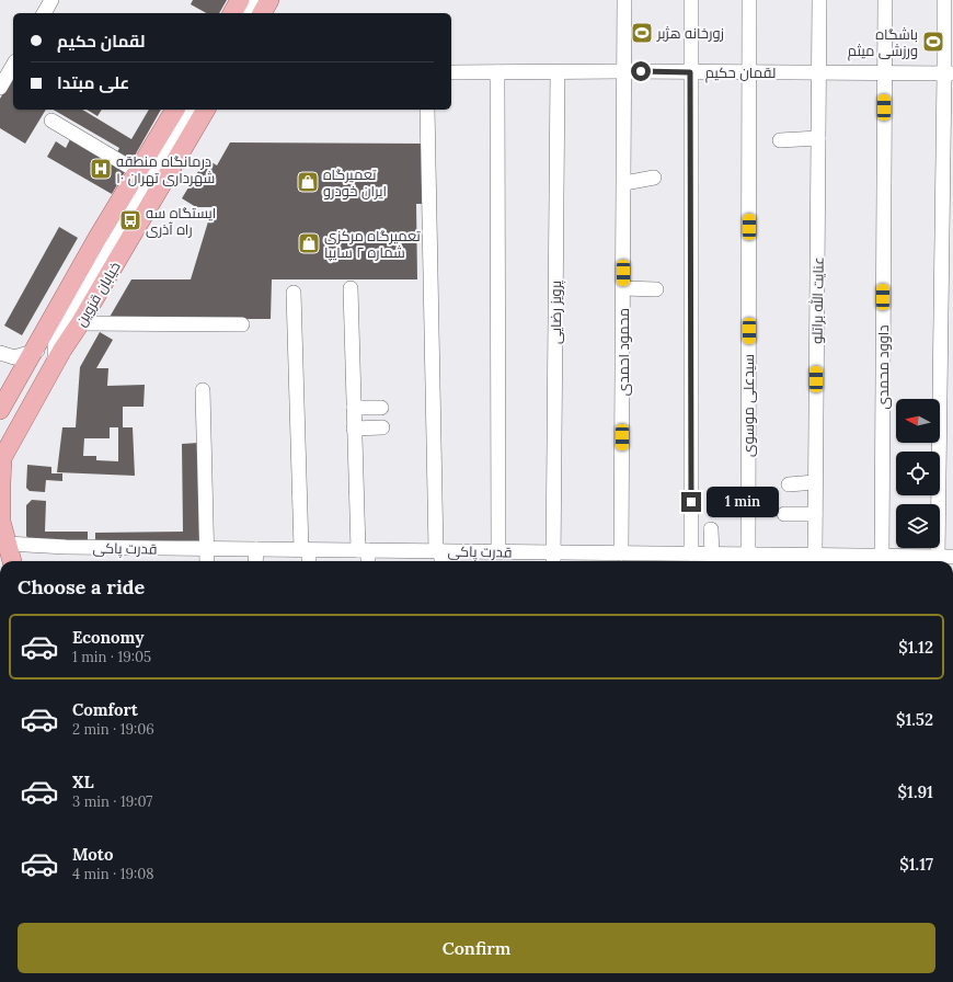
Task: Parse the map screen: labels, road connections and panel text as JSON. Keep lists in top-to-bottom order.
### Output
{
  "streets": {
    "main road": ["خیابان قزوین"],
    "street": [
      "لقمان حکیم",
      "عنایت الله براتلو",
      "پرویز رضایی",
      "محمود احمدی",
      "داوود محمدی",
      "سیدعلی موسوی",
      "قدرت پاکی"
    ]
  },
  "crossings": [
    ["لقمان حکیم", "عنایت الله براتلو"],
    ["لقمان حکیم", "پرویز رضایی"],
    ["لقمان حکیم", "محمود احمدی"],
    ["لقمان حکیم", "داوود محمدی"],
    ["لقمان حکیم", "سیدعلی موسوی"],
    ["خیابان قزوین", "قدرت پاکی"],
    ["عنایت الله براتلو", "قدرت پاکی"],
    ["پرویز رضایی", "قدرت پاکی"],
    ["محمود احمدی", "قدرت پاکی"],
    ["داوود محمدی", "قدرت پاکی"],
    ["سیدعلی موسوی", "قدرت پاکی"]
  ],
  "places": {
    "sports": ["زورخانه هژبر", "باشگاه ورزشی میثم"],
    "hospital": ["درمانگاه منطقه ۱۰ شهرداری تهران"],
    "shop": ["تعمیرگاه ایران خودرو", "تعمیرگاه مرکزی شماره ۲ سایپا"],
    "bus stop": ["ایستگاه سه راه آذری"]
  },
  "north": "left",
  "page": {
    "banner": ["لقمان حکیم", "علی مبتدا"],
    "bubble": "1 min",
    "heading": "Choose a ride",
    "list": [
      {
        "name": "Economy",
        "note": "1 min · 19:05",
        "value": "$1.12"
      },
      {
        "name": "Comfort",
        "note": "2 min · 19:06",
        "value": "$1.52"
      },
      {
        "name": "XL",
        "note": "3 min · 19:07",
        "value": "$1.91"
      },
      {
        "name": "Moto",
        "note": "4 min · 19:08",
        "value": "$1.17"
      }
    ],
    "buttons": "Confirm"
  }
}
